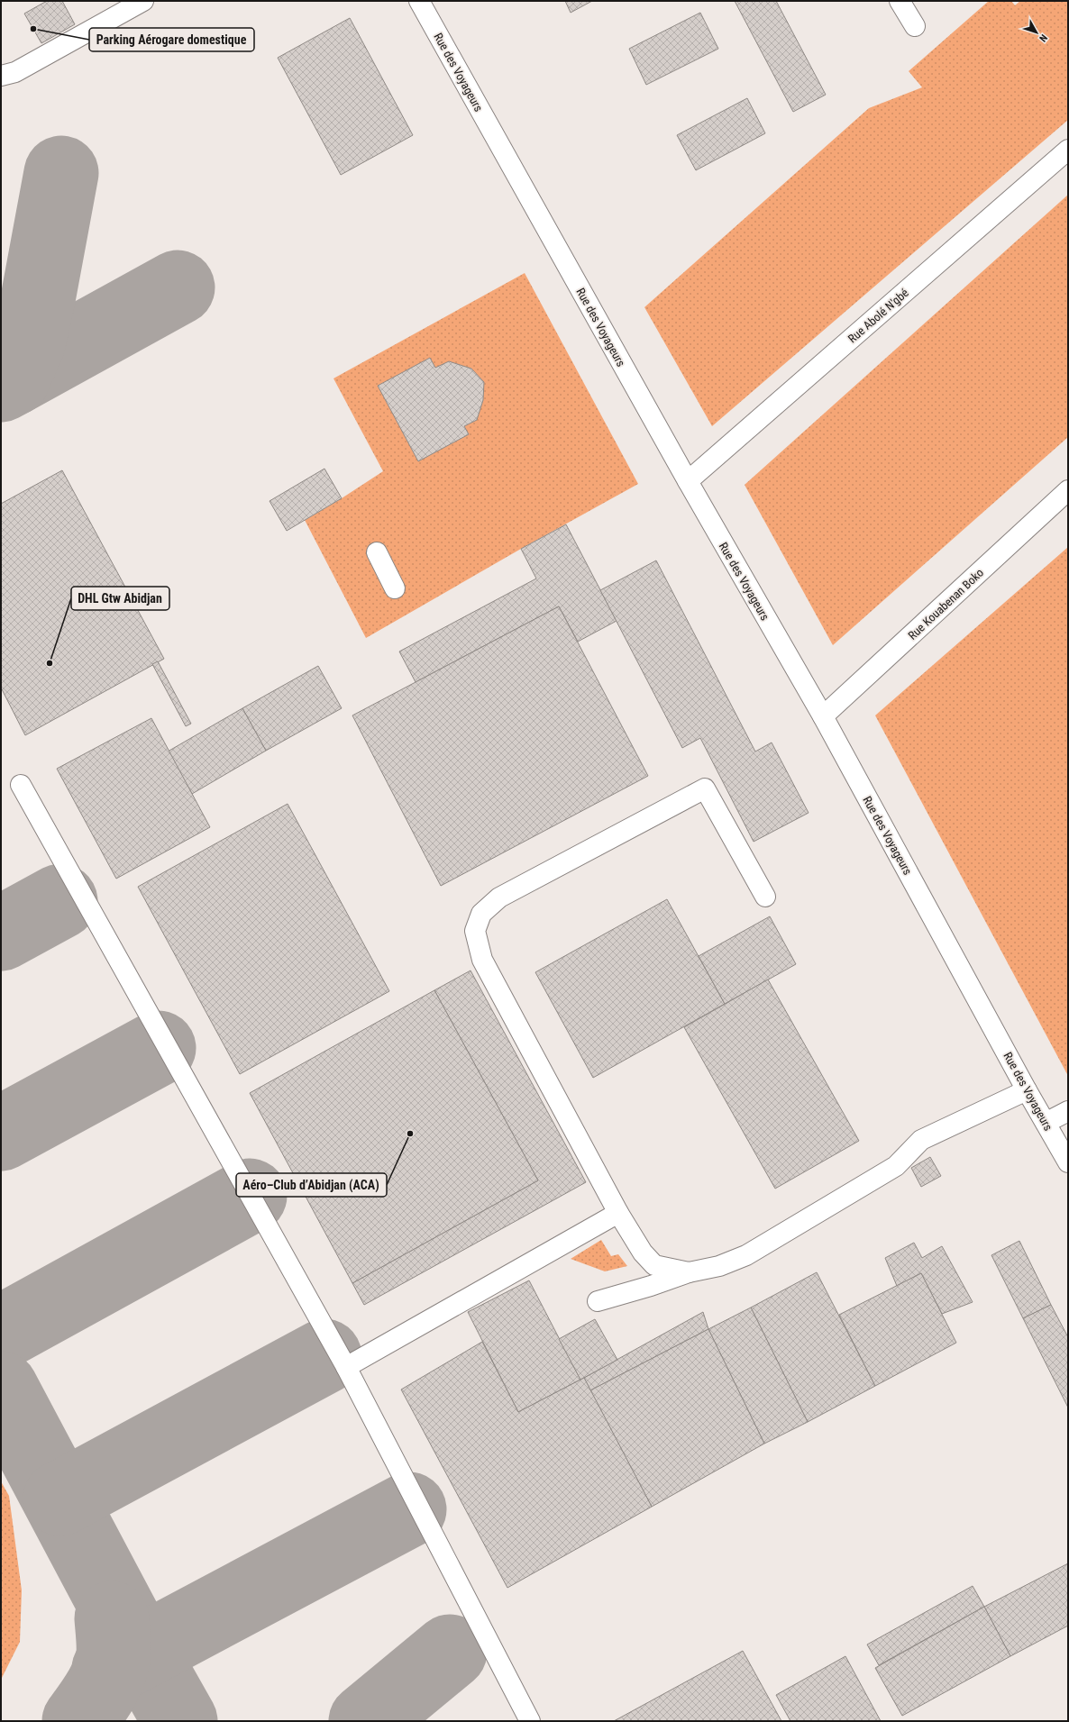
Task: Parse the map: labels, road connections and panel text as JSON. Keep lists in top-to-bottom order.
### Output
{
  "streets": {
    "street": ["Rue des Voyageurs", "Rue Abolé N'gbé", "Rue Kouabenan Boko"]
  },
  "crossings": [
    ["Rue des Voyageurs", "Rue Abolé N'gbé"],
    ["Rue des Voyageurs", "Rue Kouabenan Boko"]
  ],
  "places": ["Parking Aérogare domestique", "DHL Gtw Abidjan", "Aéro–Club d’Abidjan (ACA)"],
  "north": "bottom right"
}
